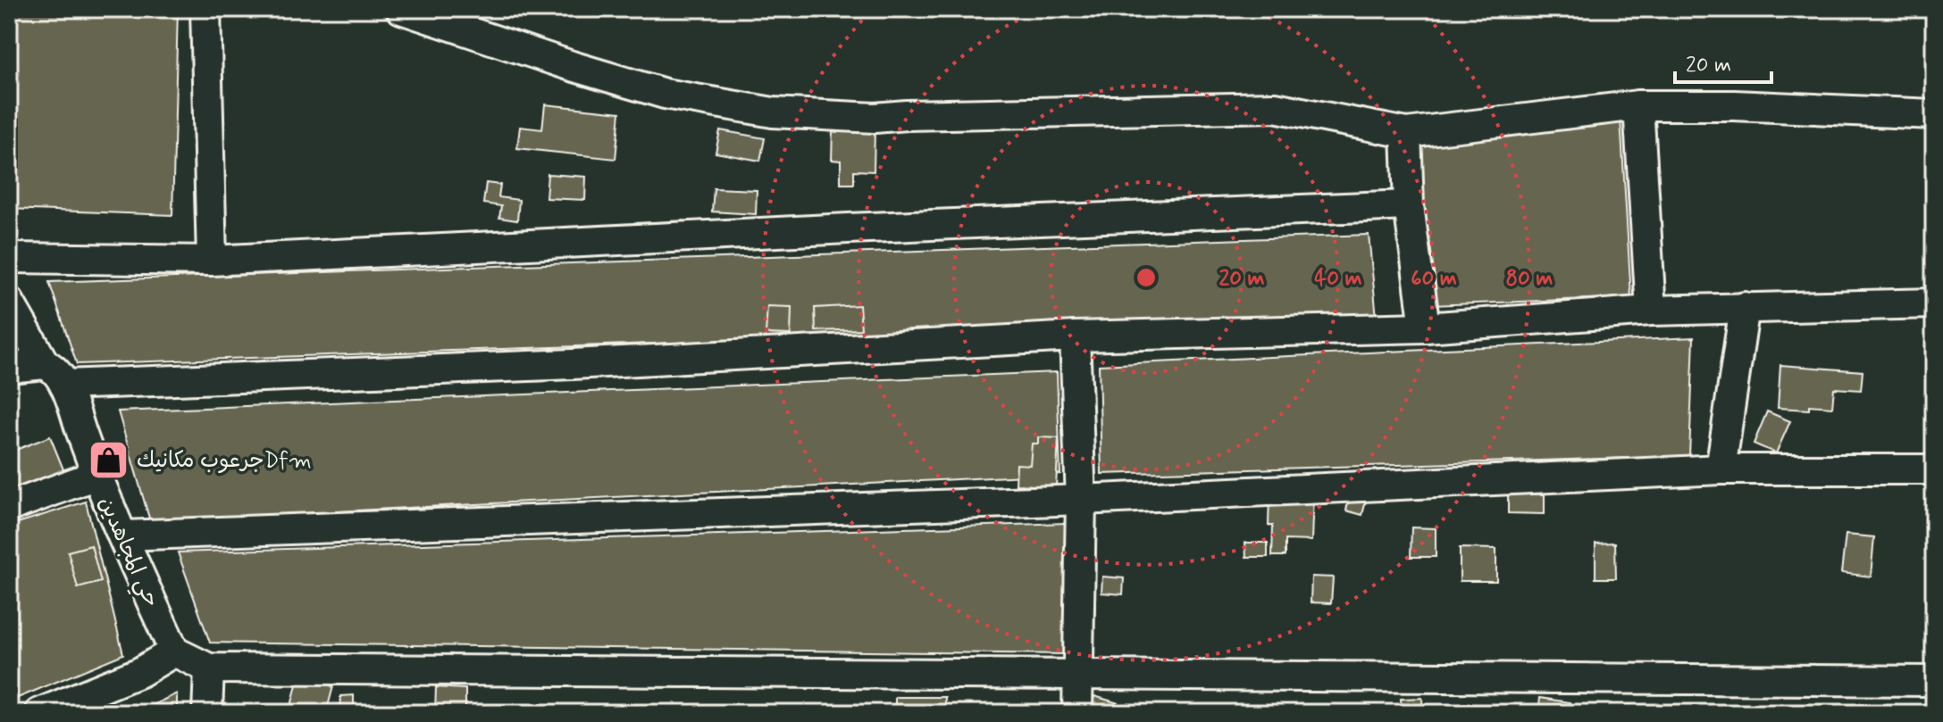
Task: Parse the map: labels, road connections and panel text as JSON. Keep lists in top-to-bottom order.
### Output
{
  "streets": {
    "street": ["حي المجاهدين"]
  },
  "places": {
    "shop": ["جرعوب مكانيكDfm"]
  },
  "scale_bar": "20 m",
  "rings": [
    "20 m",
    "40 m",
    "60 m",
    "80 m"
  ]
}
